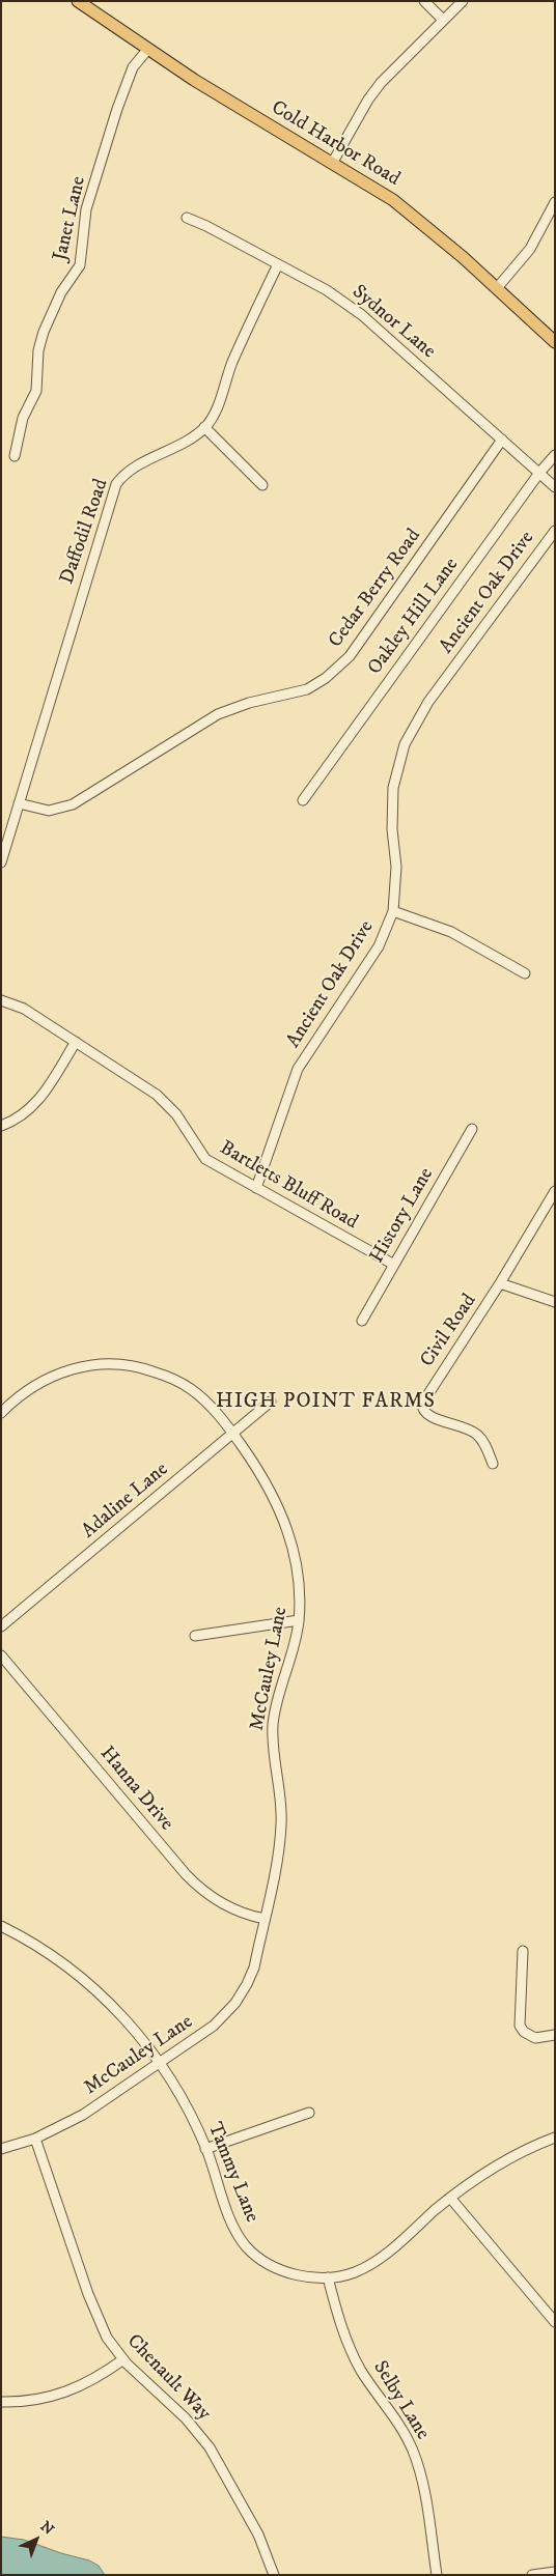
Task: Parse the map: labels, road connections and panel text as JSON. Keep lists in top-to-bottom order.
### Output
{
  "streets": {
    "main road": ["Cold Harbor Road"],
    "street": [
      "Janet Lane",
      "Sydnor Lane",
      "Daffodil Road",
      "Cedar Berry Road",
      "Ancient Oak Drive",
      "Oakley Hill Lane",
      "Bartletts Bluff Road",
      "History Lane",
      "Civil Road",
      "Adaline Lane",
      "McCauley Lane",
      "Hanna Drive",
      "Tammy Lane",
      "Chenault Way",
      "Selby Lane"
    ]
  },
  "crossings": [
    ["Cold Harbor Road", "Janet Lane"],
    ["Sydnor Lane", "Cedar Berry Road"],
    ["Sydnor Lane", "Oakley Hill Lane"],
    ["Daffodil Road", "Cedar Berry Road"],
    ["Ancient Oak Drive", "Bartletts Bluff Road"],
    ["Bartletts Bluff Road", "History Lane"],
    ["Adaline Lane", "McCauley Lane"],
    ["McCauley Lane", "Hanna Drive"],
    ["McCauley Lane", "Tammy Lane"],
    ["McCauley Lane", "Chenault Way"],
    ["Tammy Lane", "Selby Lane"]
  ],
  "districts": ["HIGH POINT FARMS"],
  "north": "top right"
}
